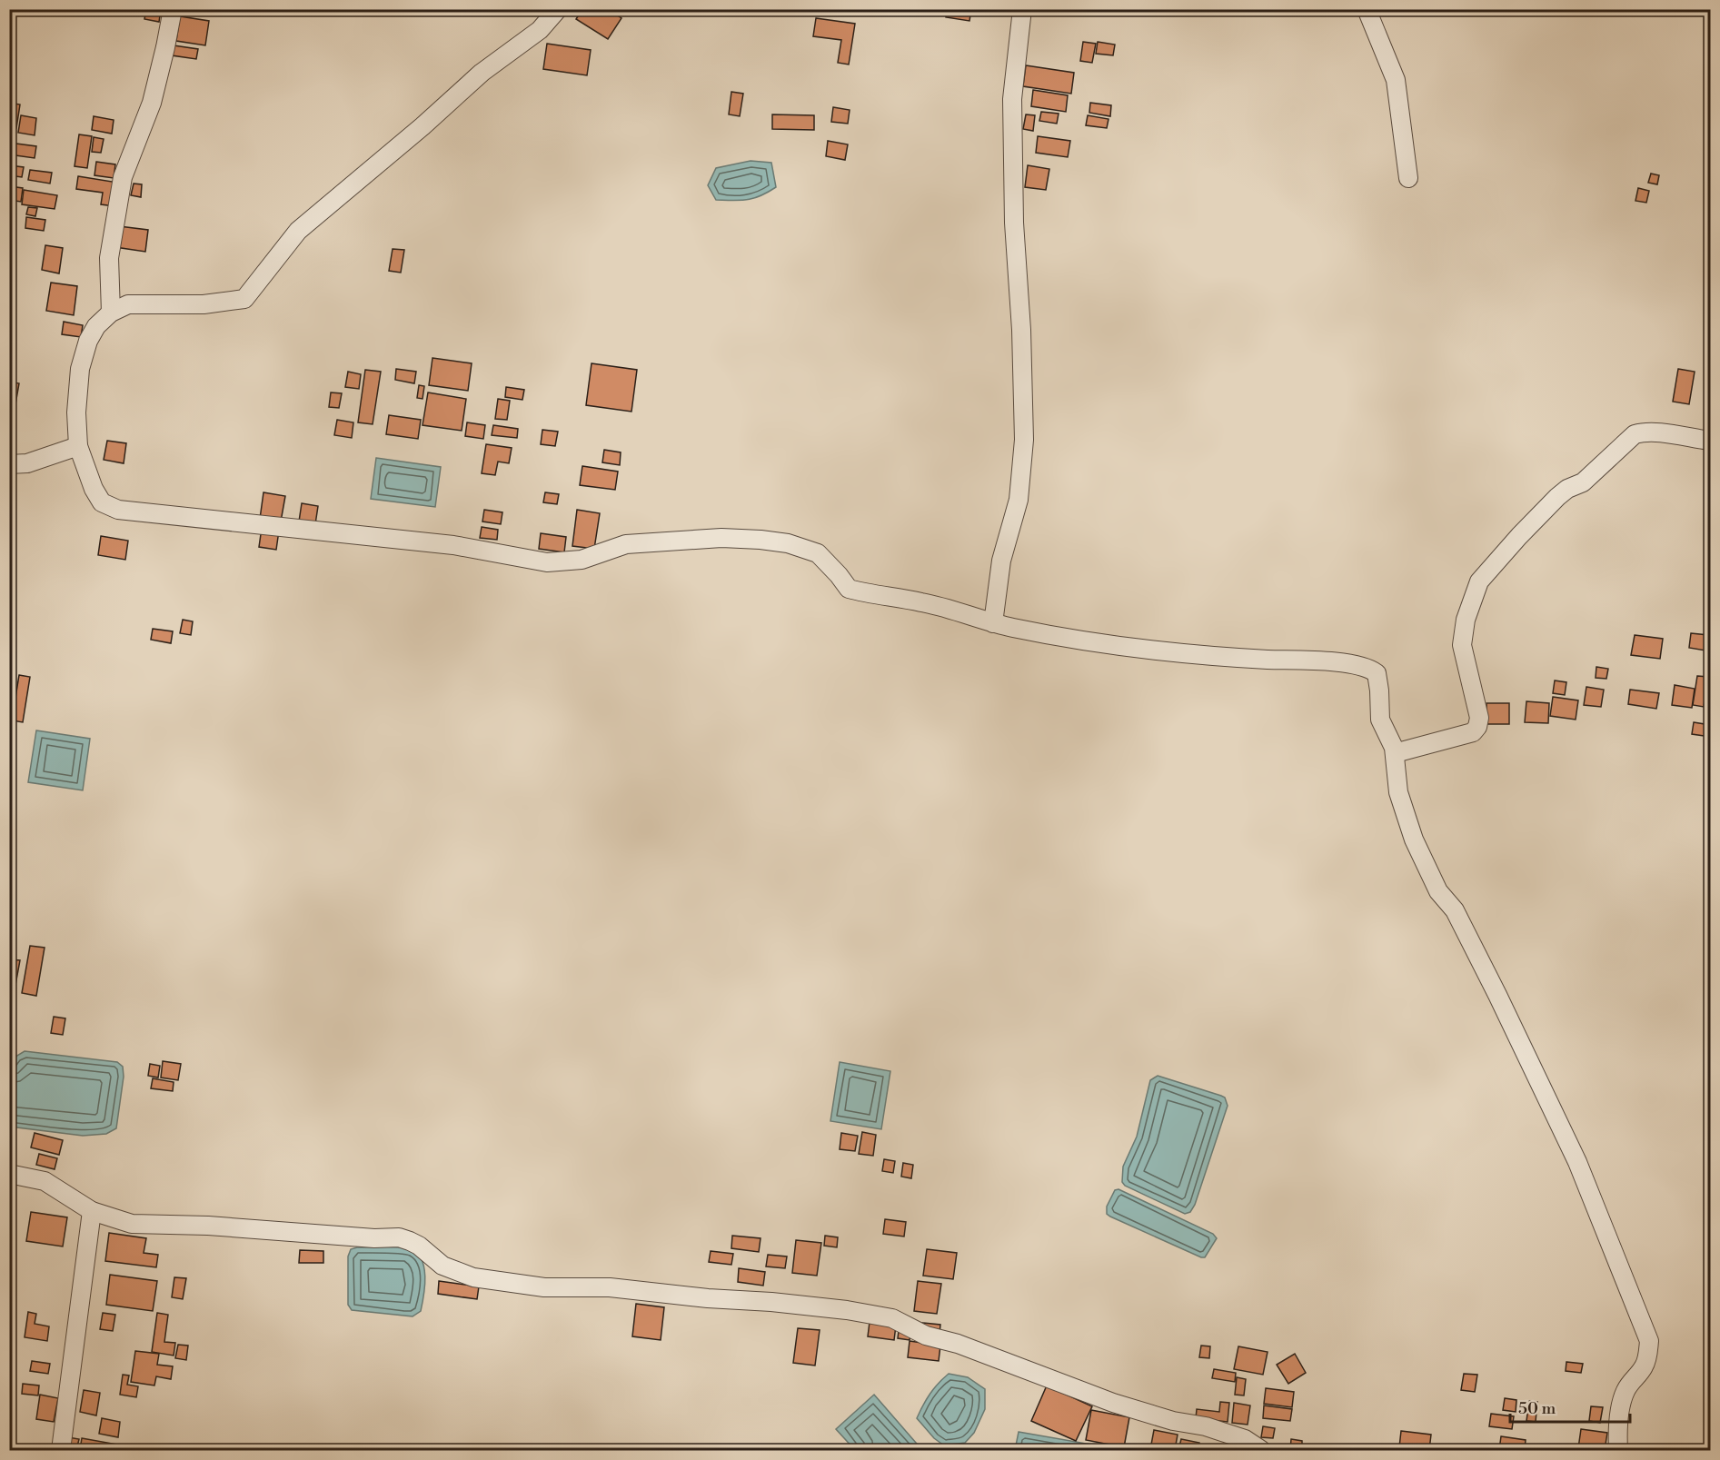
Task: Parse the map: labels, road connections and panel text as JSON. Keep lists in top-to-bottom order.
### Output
{
  "scale_bar": "50 m"
}
